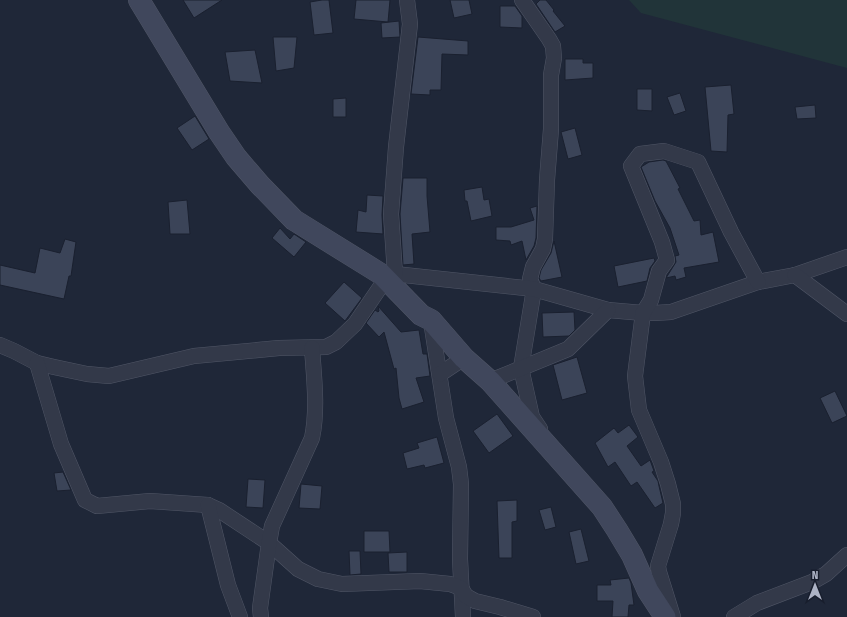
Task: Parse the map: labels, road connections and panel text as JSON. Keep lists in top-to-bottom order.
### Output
{
  "north": "top"
}
